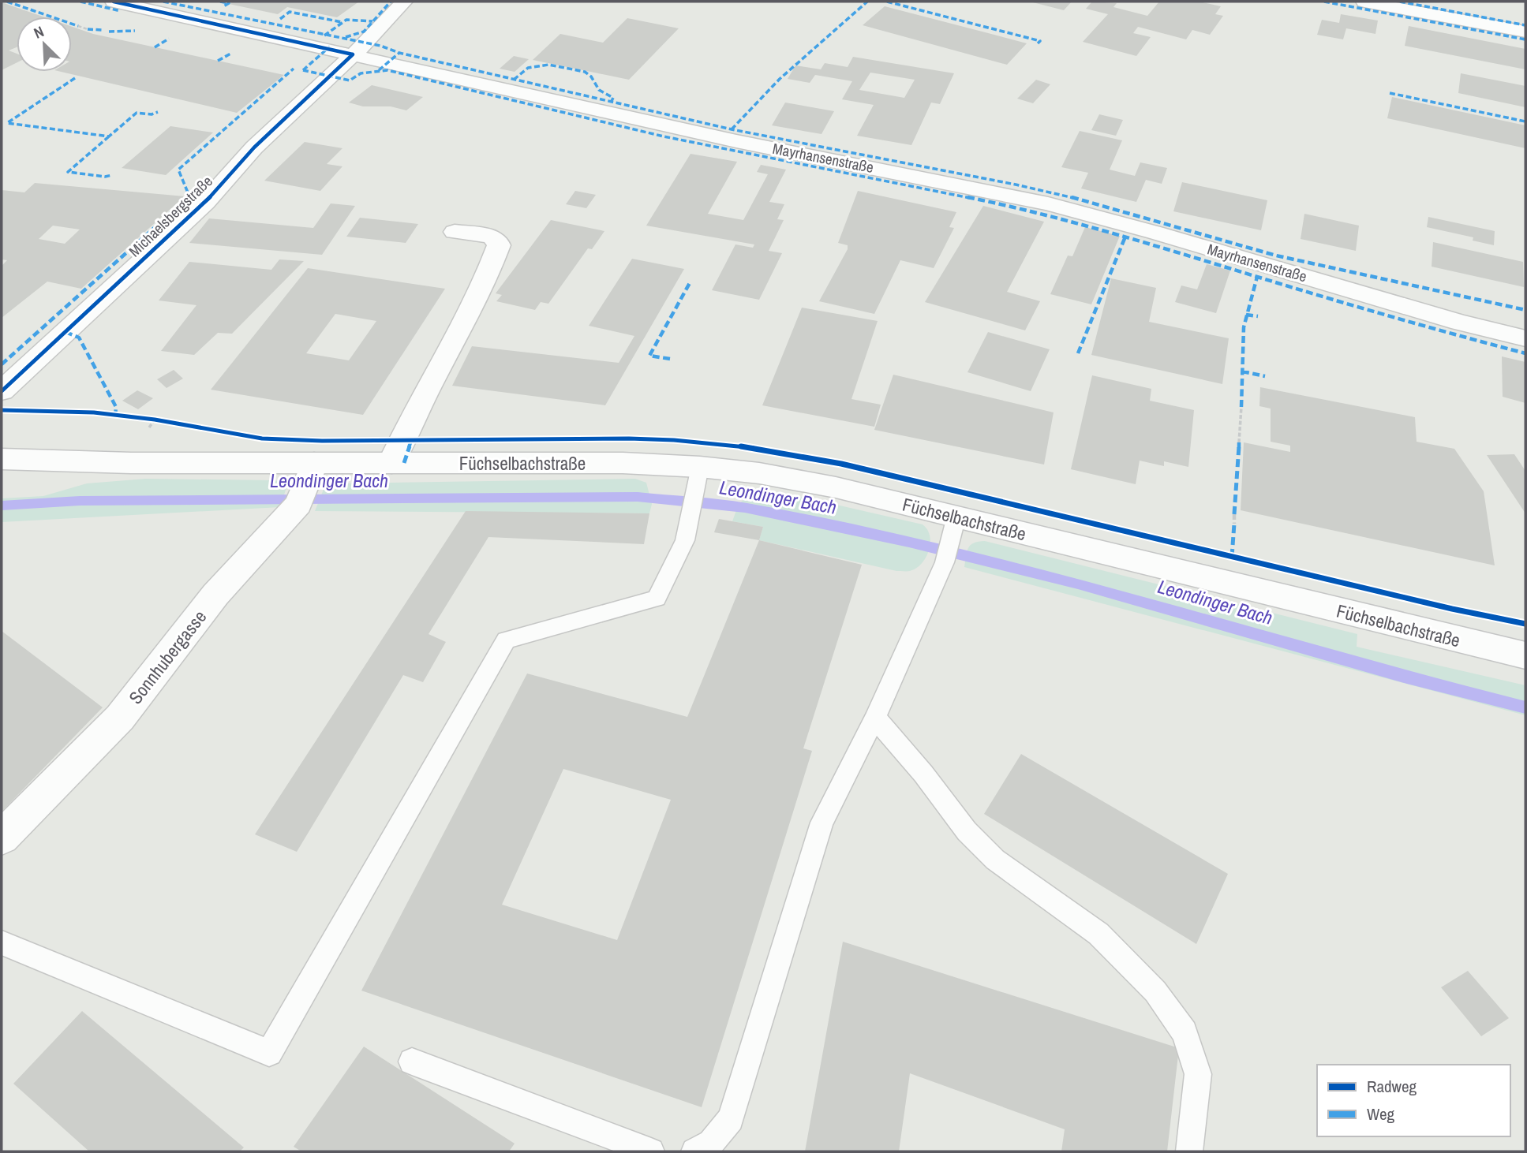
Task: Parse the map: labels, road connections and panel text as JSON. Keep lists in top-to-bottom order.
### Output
{
  "streets": {
    "street": [
      "Mayrhansenstraße",
      "Michaelsbergstraße",
      "Füchselbachstraße",
      "Sonnhubergasse"
    ]
  },
  "crossings": [
    ["Mayrhansenstraße", "Michaelsbergstraße"],
    ["Füchselbachstraße", "Sonnhubergasse"]
  ],
  "water": ["Leondinger Bach"],
  "legend": ["Radweg", "Weg"],
  "north": "top left"
}
